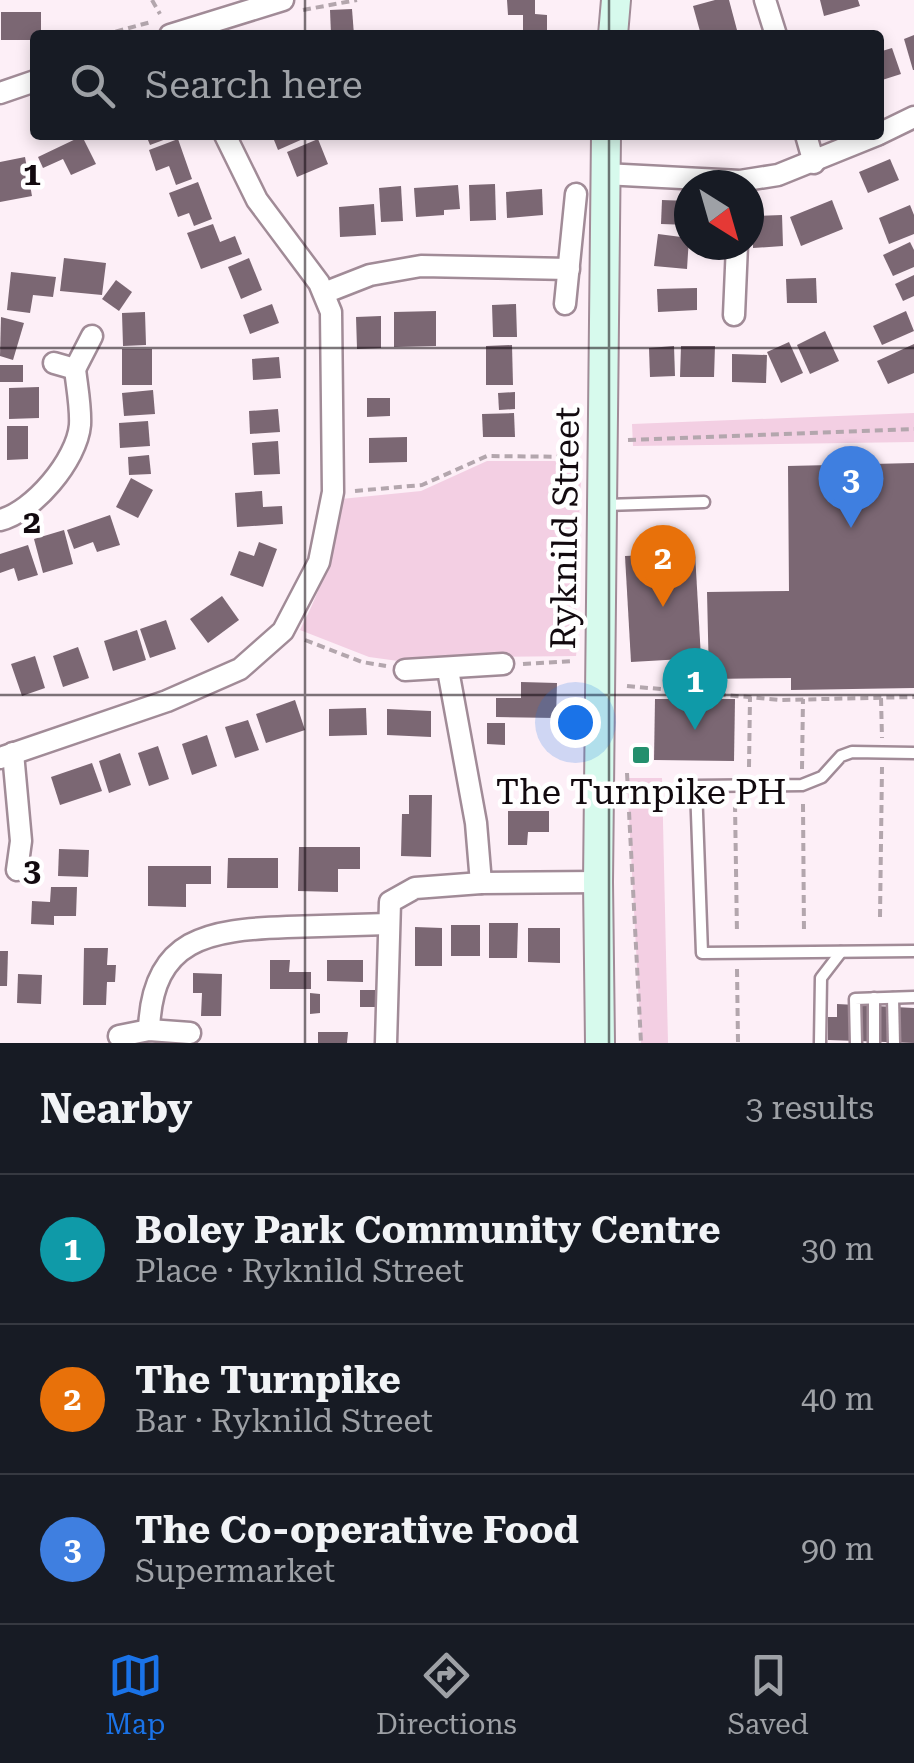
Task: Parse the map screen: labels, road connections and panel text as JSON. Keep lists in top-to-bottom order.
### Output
{
  "streets": {
    "street": ["Ryknild Street"]
  },
  "places": {
    "transit": ["The Turnpike PH"]
  },
  "north": "bottom right",
  "page": {
    "search": "Search here",
    "pins": ["3", "2", "1"],
    "heading": ["Nearby", "3 results"],
    "list": [
      {
        "mark": "1",
        "name": "Boley Park Community Centre",
        "note": "Place · Ryknild Street",
        "value": "30 m"
      },
      {
        "mark": "2",
        "name": "The Turnpike",
        "note": "Bar · Ryknild Street",
        "value": "40 m"
      },
      {
        "mark": "3",
        "name": "The Co-operative Food",
        "note": "Supermarket",
        "value": "90 m"
      }
    ],
    "nav": ["Map", "Directions", "Saved"]
  },
  "grid": {
    "rows": ["1", "2", "3"]
  }
}
